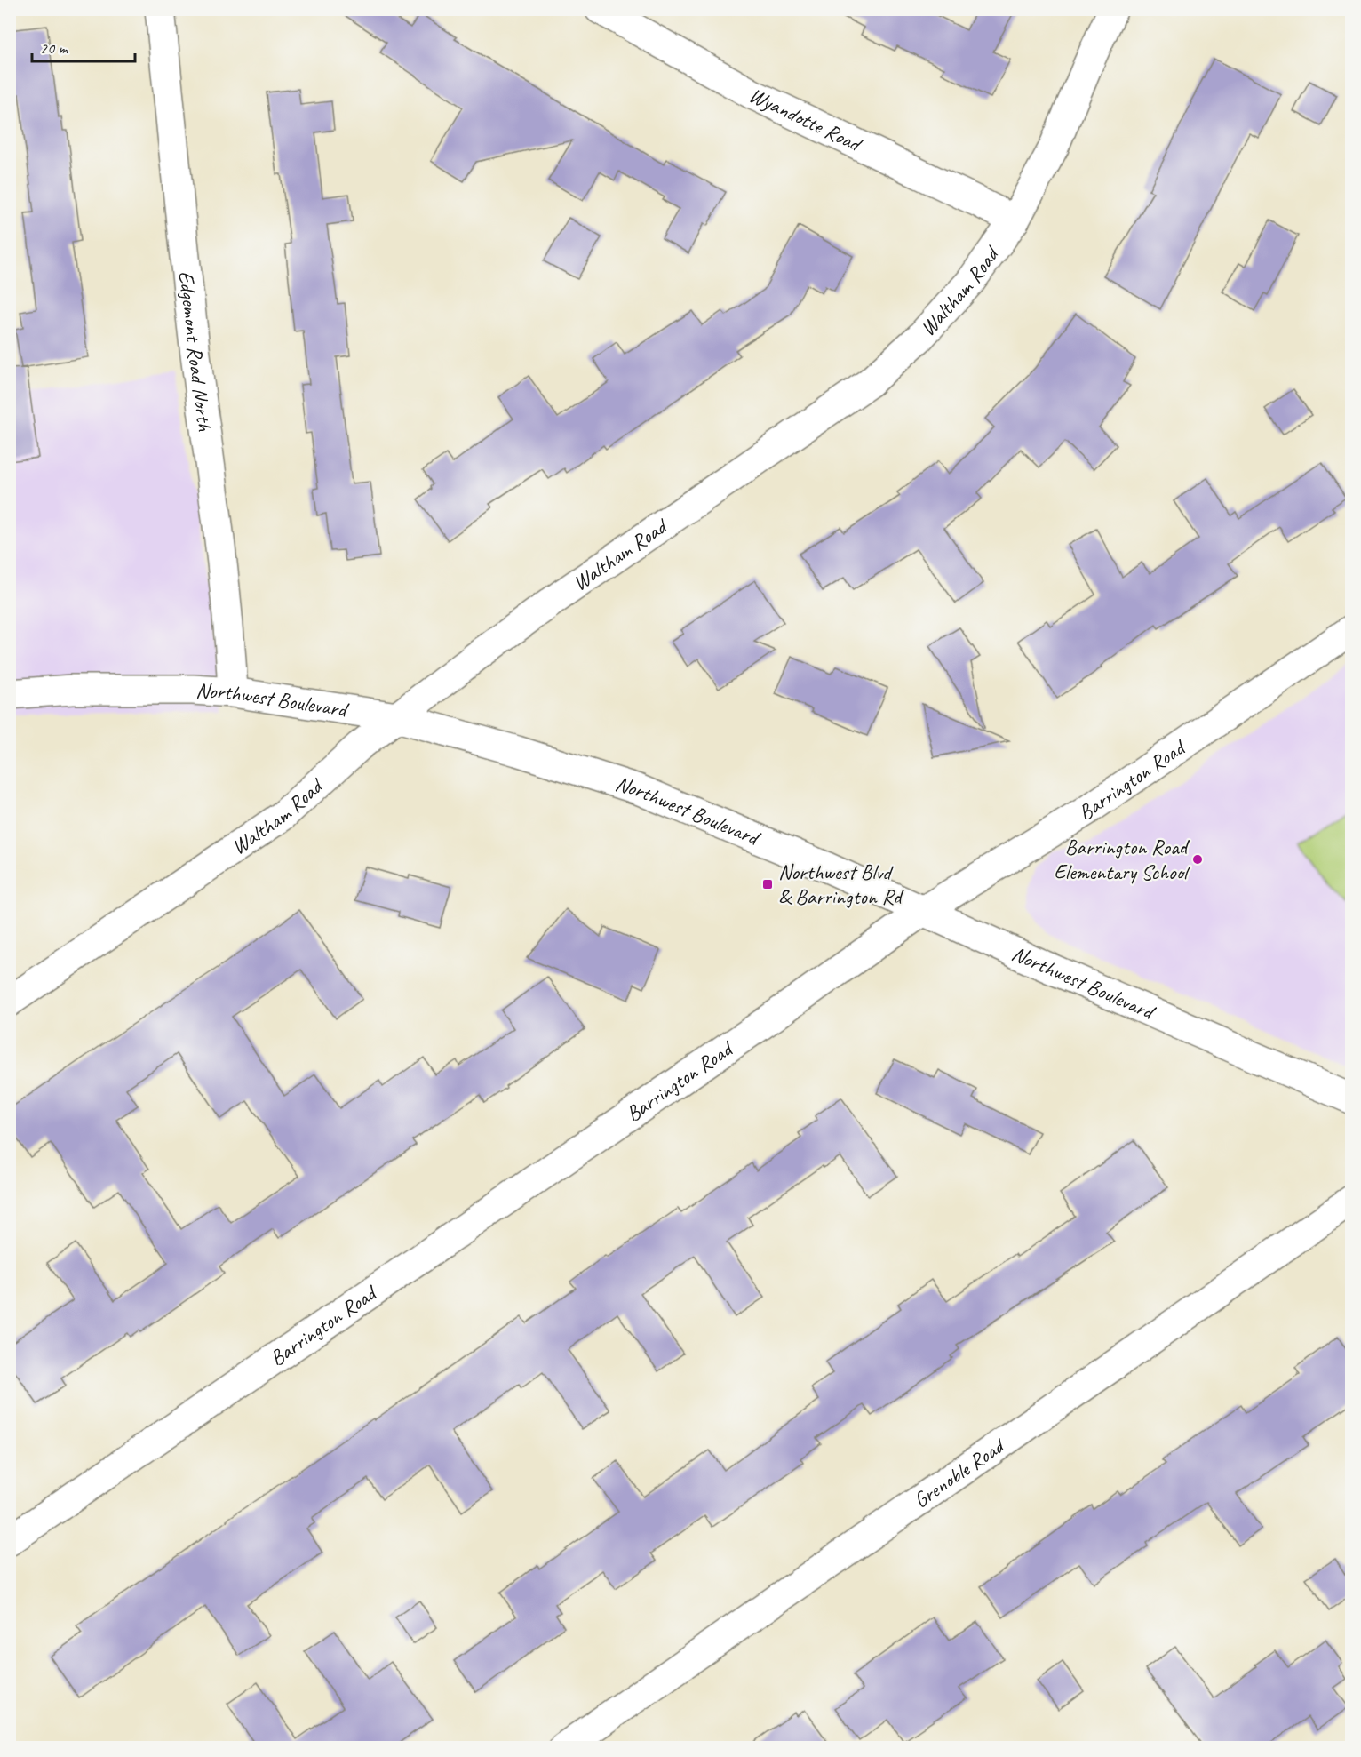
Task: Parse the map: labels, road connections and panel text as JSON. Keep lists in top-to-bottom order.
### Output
{
  "streets": {
    "street": [
      "Wyandotte Road",
      "Waltham Road",
      "Edgemont Road North",
      "Northwest Boulevard",
      "Barrington Road",
      "Grenoble Road"
    ]
  },
  "crossings": [
    ["Wyandotte Road", "Waltham Road"],
    ["Waltham Road", "Northwest Boulevard"],
    ["Edgemont Road North", "Northwest Boulevard"],
    ["Northwest Boulevard", "Barrington Road"]
  ],
  "places": {
    "other": ["Barrington Road Elementary School"],
    "transit": ["Northwest Blvd & Barrington Rd"]
  },
  "scale_bar": "20 m"
}
